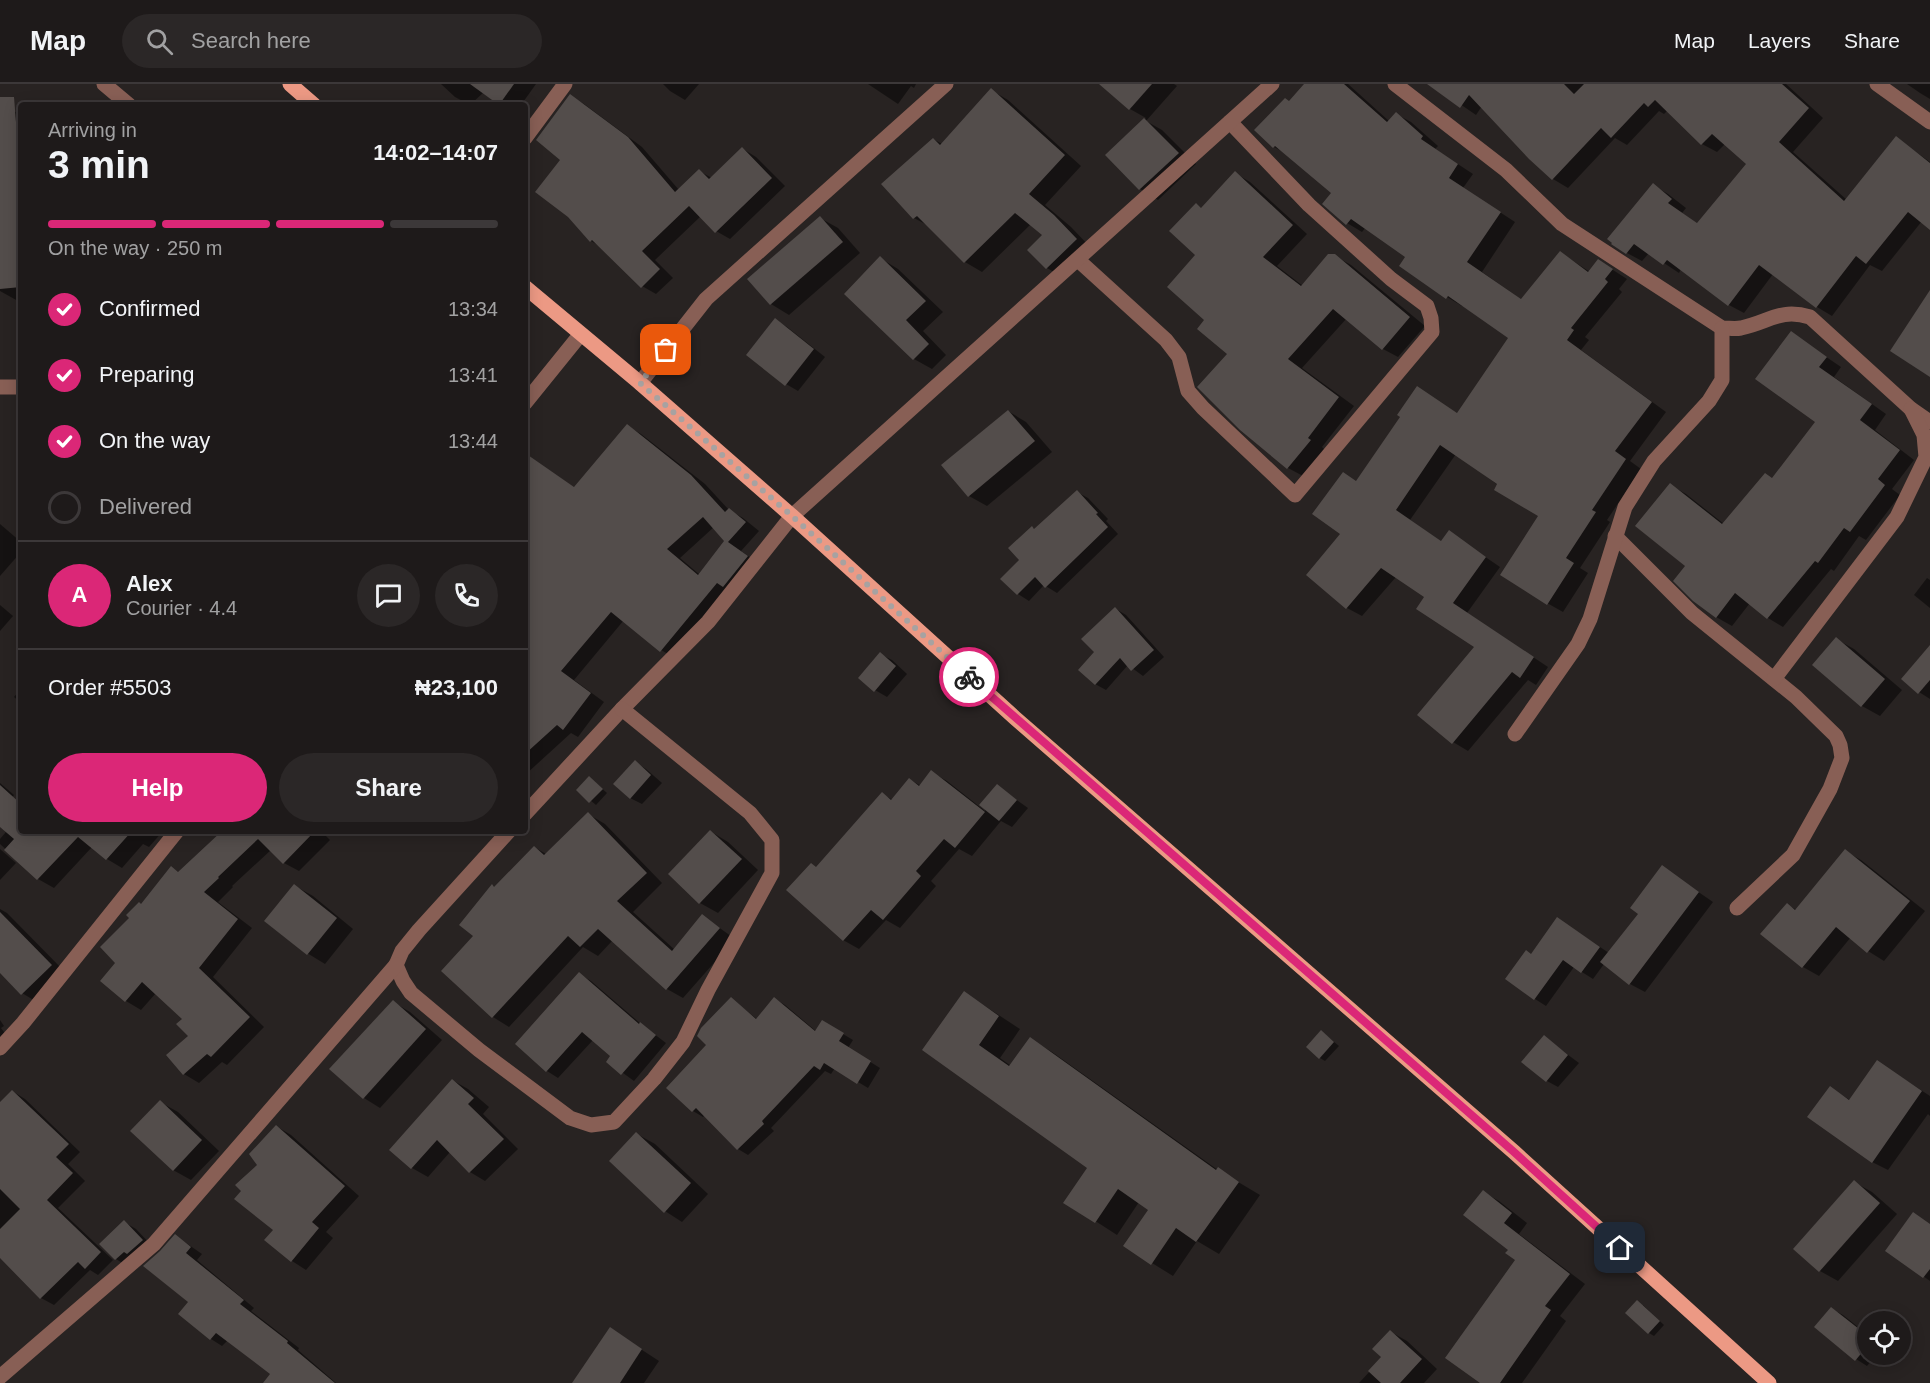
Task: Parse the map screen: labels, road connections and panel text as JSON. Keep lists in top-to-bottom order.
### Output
{
  "page": {
    "header": "Map",
    "search": "Search here",
    "nav": ["Map", "Layers", "Share"],
    "heading": ["3 min", "Arriving in", "14:02–14:07"],
    "panel": [
      "Alex",
      "Courier · 4.4",
      "Order #5503",
      "₦23,100"
    ],
    "bar": "On the way · 250 m",
    "list": [
      ["Confirmed", "13:34"],
      ["Preparing", "13:41"],
      ["On the way", "13:44"],
      "Delivered"
    ],
    "round": "A",
    "buttons": ["Help", "Share"]
  }
}
